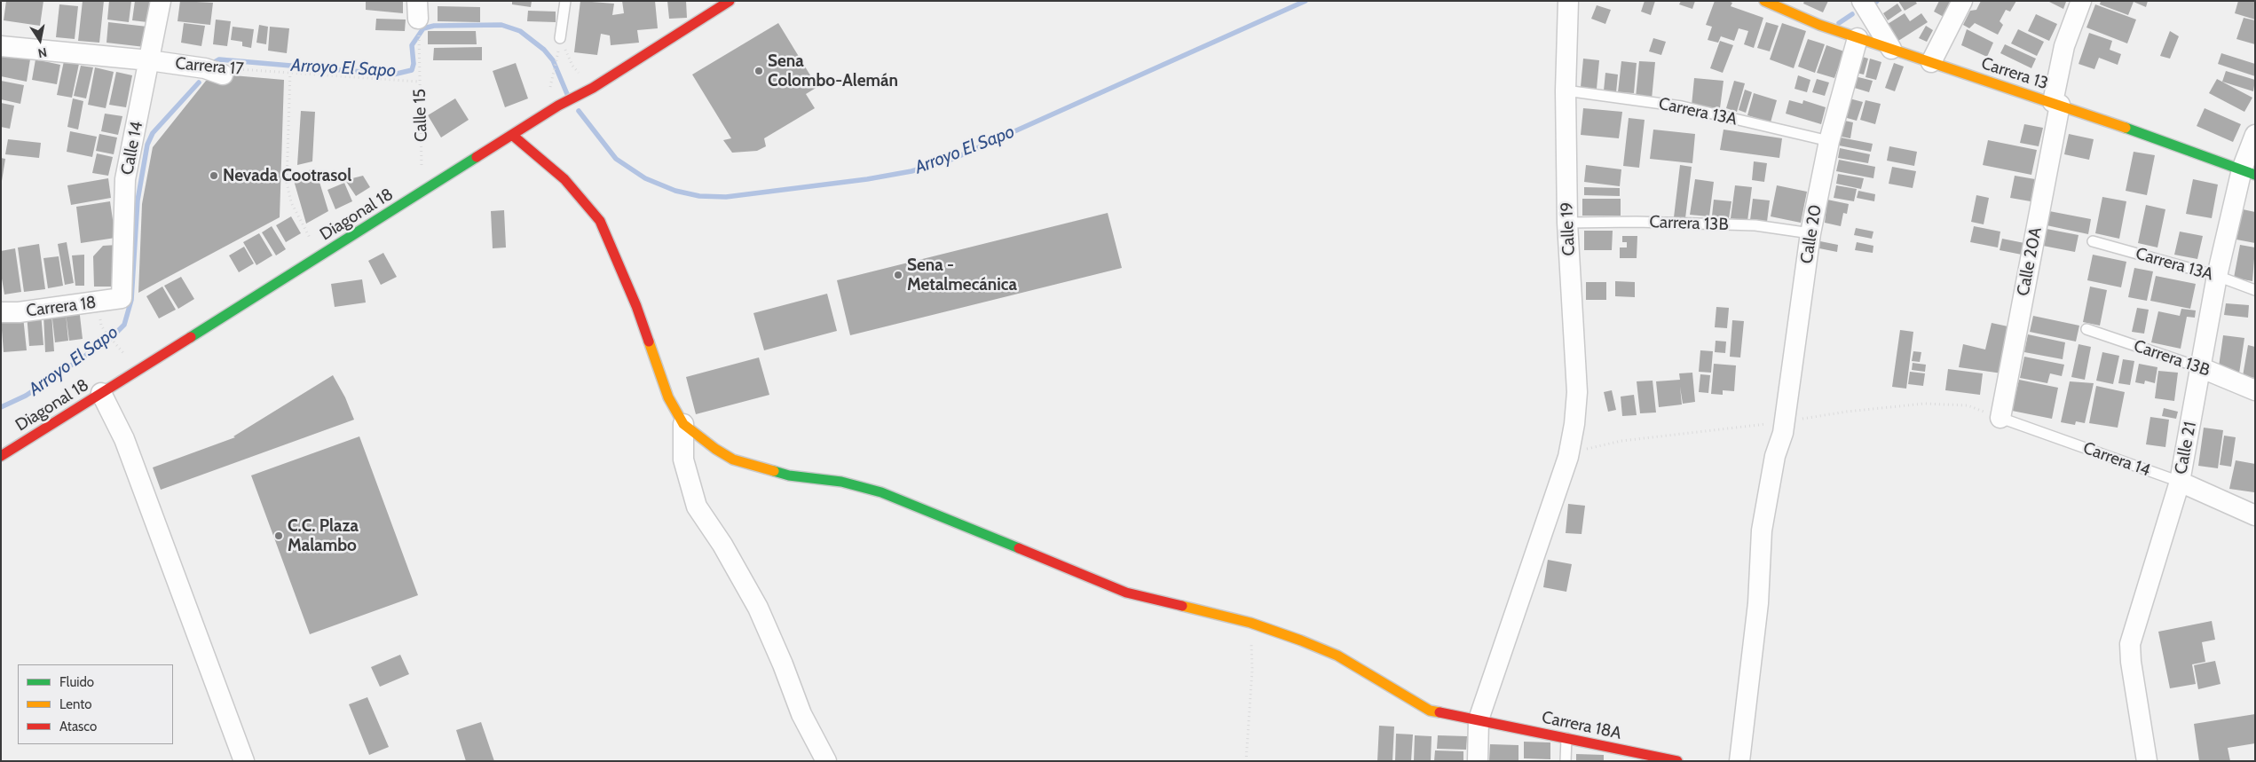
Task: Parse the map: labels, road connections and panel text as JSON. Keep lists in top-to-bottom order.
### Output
{
  "streets": {
    "street": [
      "Carrera 17",
      "Carrera 13",
      "Calle 14",
      "Diagonal 18",
      "Carrera 13B",
      "Calle 19",
      "Calle 20",
      "Calle 20A",
      "Carrera 18",
      "Calle 21",
      "Carrera 14",
      "Carrera 18A"
    ],
    "lane": ["Carrera 13A"],
    "path": ["Calle 15"]
  },
  "crossings": [
    ["Carrera 17", "Calle 15"],
    ["Carrera 17", "Calle 14"],
    ["Carrera 13", "Calle 20"],
    ["Carrera 13", "Calle 20A"],
    ["Carrera 13", "Calle 21"],
    ["Carrera 13A", "Calle 19"],
    ["Carrera 13A", "Calle 20"],
    ["Carrera 13A", "Calle 21"],
    ["Calle 15", "Diagonal 18"],
    ["Calle 14", "Carrera 18"],
    ["Carrera 13B", "Calle 19"],
    ["Carrera 13B", "Calle 20"],
    ["Carrera 13B", "Calle 21"],
    ["Calle 19", "Carrera 18A"],
    ["Calle 20A", "Carrera 14"],
    ["Calle 21", "Carrera 14"]
  ],
  "water": ["Arroyo El Sapo"],
  "places": [
    "Sena Colombo-Alemán",
    "Nevada Cootrasol",
    "Sena - Metalmecánica",
    "C.C. Plaza Malambo"
  ],
  "legend": ["Fluido", "Lento", "Atasco"],
  "north": "bottom"
}
